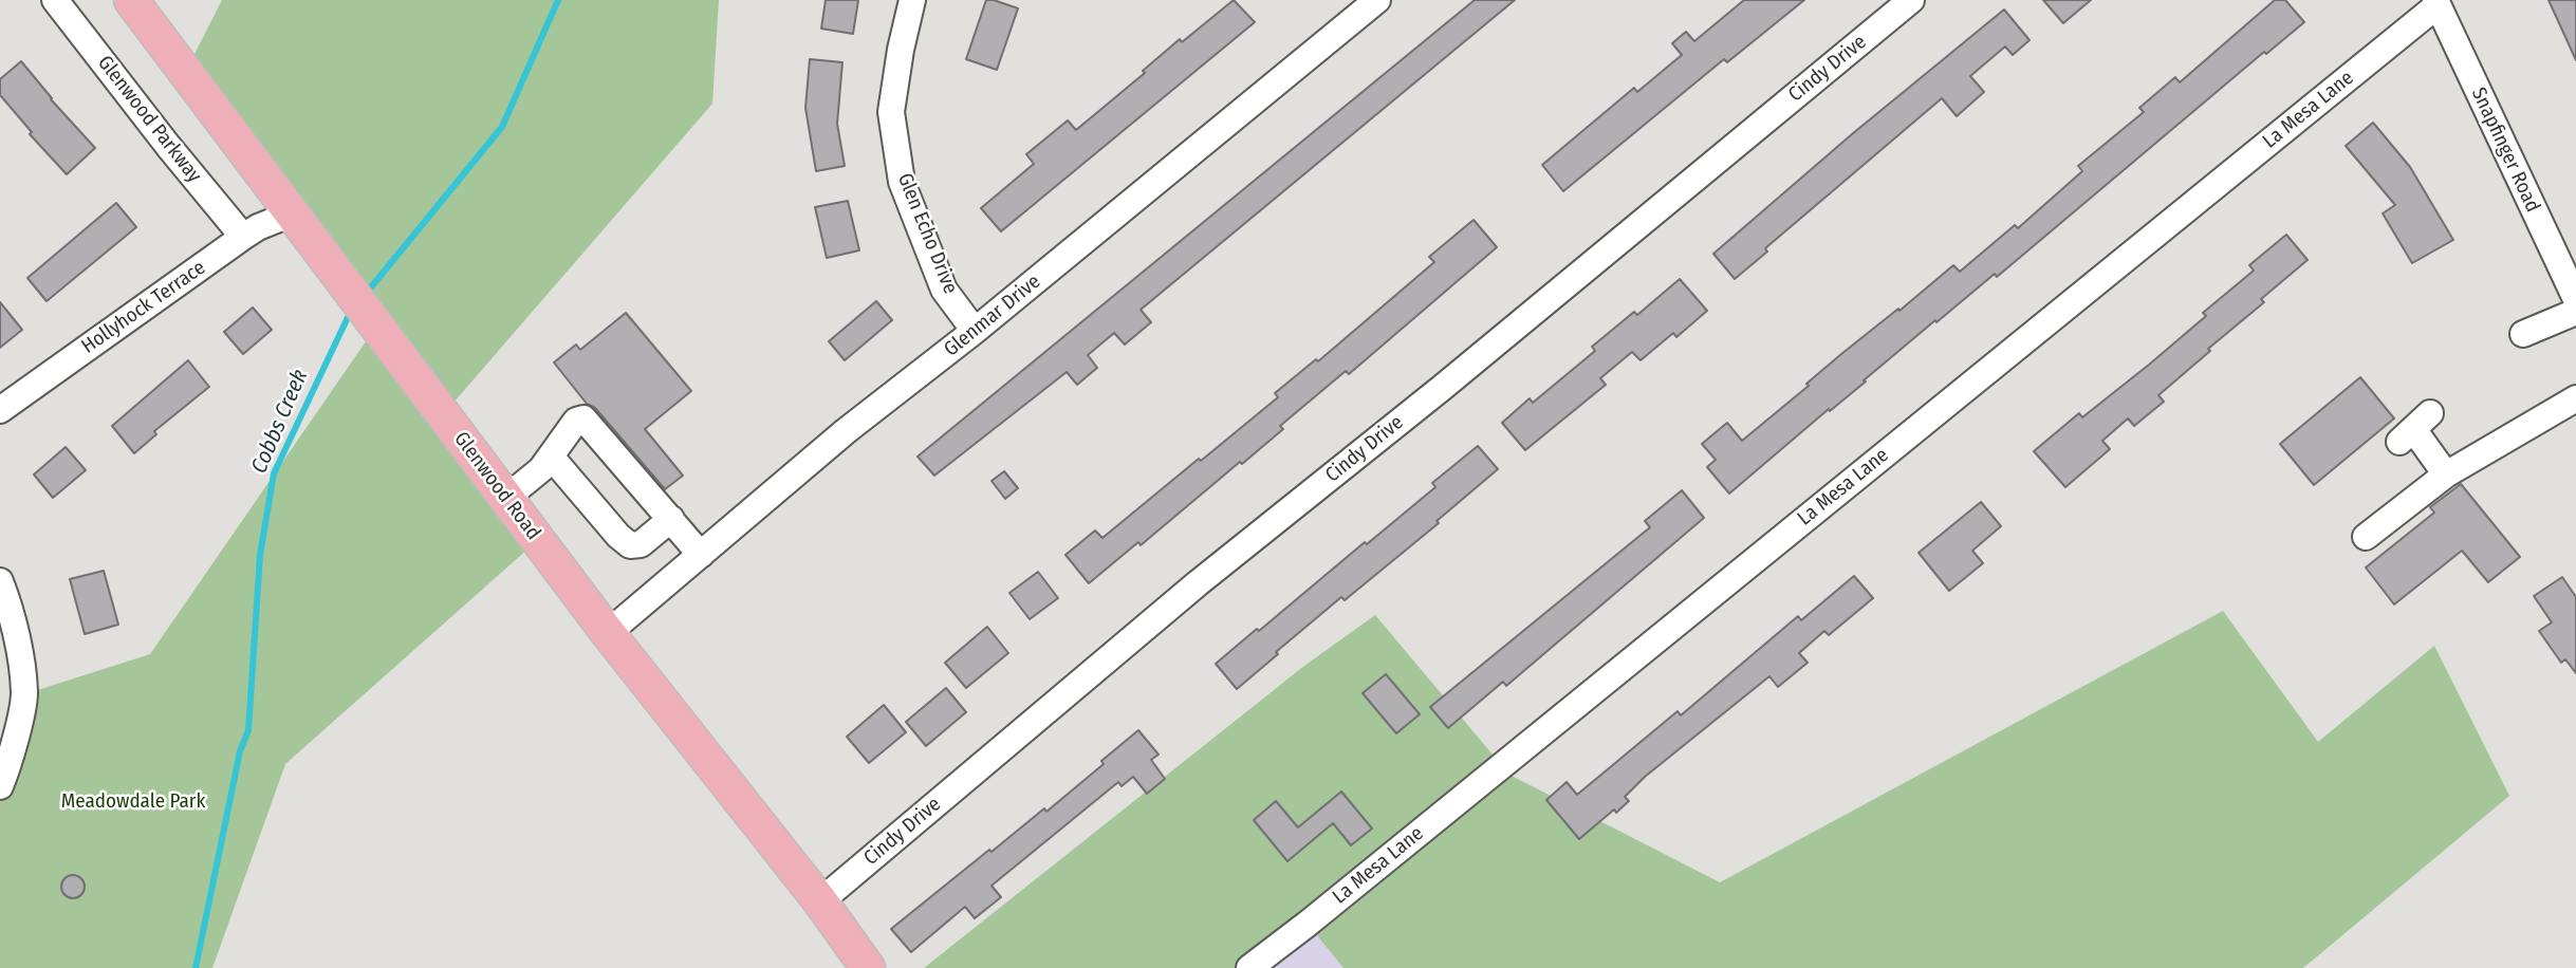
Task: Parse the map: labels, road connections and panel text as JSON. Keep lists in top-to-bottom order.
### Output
{
  "streets": {
    "main road": ["Glenwood Road"],
    "street": [
      "Cindy Drive",
      "La Mesa Lane",
      "Glenwood Parkway",
      "Snapfinger Road",
      "Glen Echo Drive",
      "Hollyhock Terrace",
      "Glenmar Drive"
    ]
  },
  "crossings": [
    ["Cindy Drive", "Glenwood Road"],
    ["La Mesa Lane", "Snapfinger Road"],
    ["Glenwood Parkway", "Hollyhock Terrace"],
    ["Glen Echo Drive", "Glenmar Drive"],
    ["Hollyhock Terrace", "Glenwood Road"],
    ["Glenmar Drive", "Glenwood Road"]
  ],
  "water": ["Cobbs Creek"],
  "parks": ["Meadowdale Park"]
}
